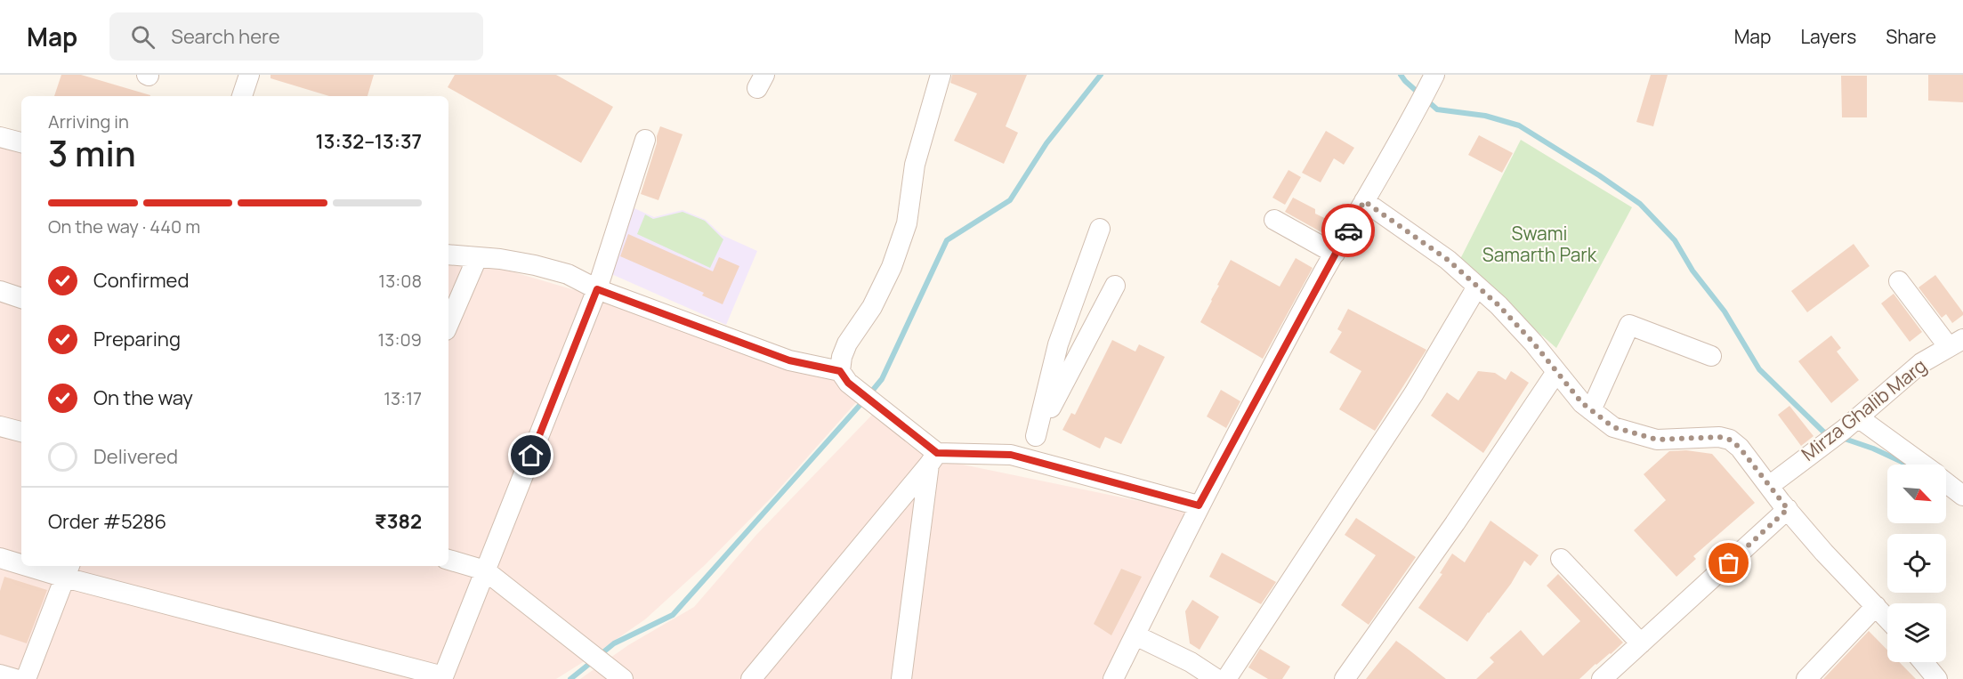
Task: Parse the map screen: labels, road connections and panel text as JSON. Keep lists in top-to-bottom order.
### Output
{
  "streets": {
    "street": ["Mirza Ghalib Marg"]
  },
  "parks": ["Swami Samarth Park"],
  "north": "bottom right",
  "page": {
    "header": "Map",
    "search": "Search here",
    "nav": ["Map", "Layers", "Share"],
    "heading": ["3 min", "Arriving in", "13:32–13:37"],
    "panel": ["Order #5286", "₹382"],
    "bar": "On the way · 440 m",
    "list": [
      ["Confirmed", "13:08"],
      ["Preparing", "13:09"],
      ["On the way", "13:17"],
      "Delivered"
    ]
  }
}
